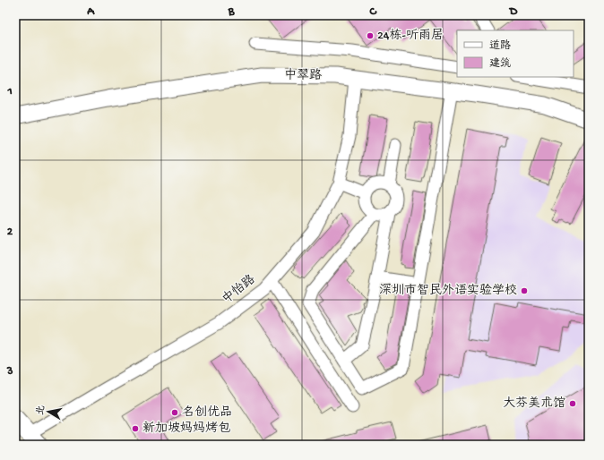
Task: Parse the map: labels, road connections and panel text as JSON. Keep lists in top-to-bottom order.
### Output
{
  "streets": {
    "main road": ["中翠路"],
    "street": ["中怡路"]
  },
  "crossings": [
    ["中翠路", "中怡路"]
  ],
  "places": [
    "24栋-听雨居",
    "深圳市智民外语实验学校",
    "大芬美术馆",
    "名创优品",
    "新加坡妈妈烤包"
  ],
  "legend": ["道路", "建筑"],
  "north": "left",
  "grid": {
    "columns": [
      "A",
      "B",
      "C",
      "D"
    ],
    "rows": ["1", "2", "3"]
  }
}
